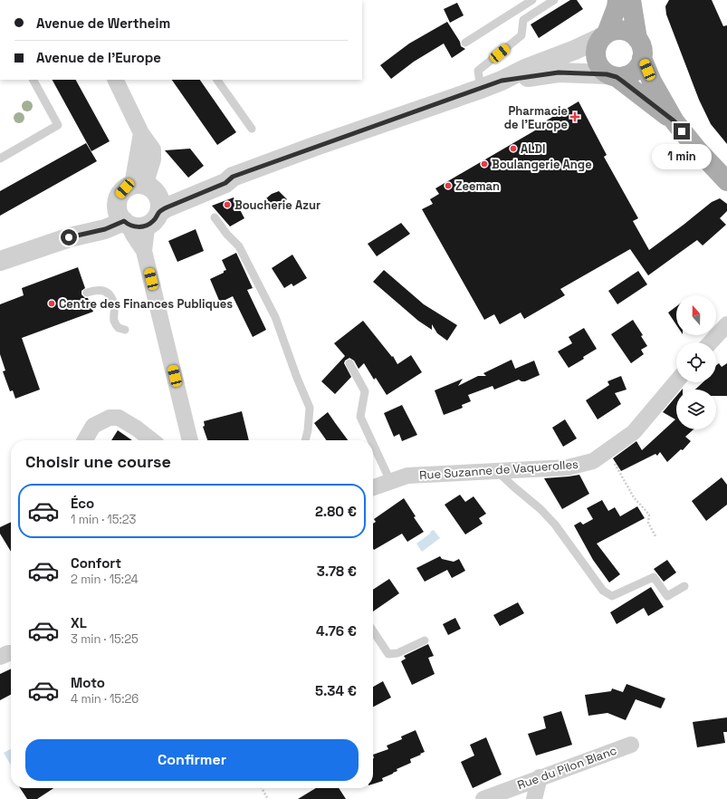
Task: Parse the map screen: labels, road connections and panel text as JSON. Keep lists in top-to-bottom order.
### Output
{
  "streets": {
    "street": ["Rue Suzanne de Vaquerolles", "Rue du Pilon Blanc"]
  },
  "places": {
    "health": ["Pharmacie de l'Europe"],
    "other": [
      "ALDI",
      "Boulangerie Ange",
      "Zeeman",
      "Boucherie Azur",
      "Centre des Finances Publiques"
    ]
  },
  "north": "top",
  "page": {
    "banner": ["Avenue de Wertheim", "Avenue de l'Europe"],
    "bubble": "1 min",
    "heading": "Choisir une course",
    "list": [
      {
        "name": "Éco",
        "note": "1 min · 15:23",
        "value": "2.80 €"
      },
      {
        "name": "Confort",
        "note": "2 min · 15:24",
        "value": "3.78 €"
      },
      {
        "name": "XL",
        "note": "3 min · 15:25",
        "value": "4.76 €"
      },
      {
        "name": "Moto",
        "note": "4 min · 15:26",
        "value": "5.34 €"
      }
    ],
    "buttons": "Confirmer"
  }
}
